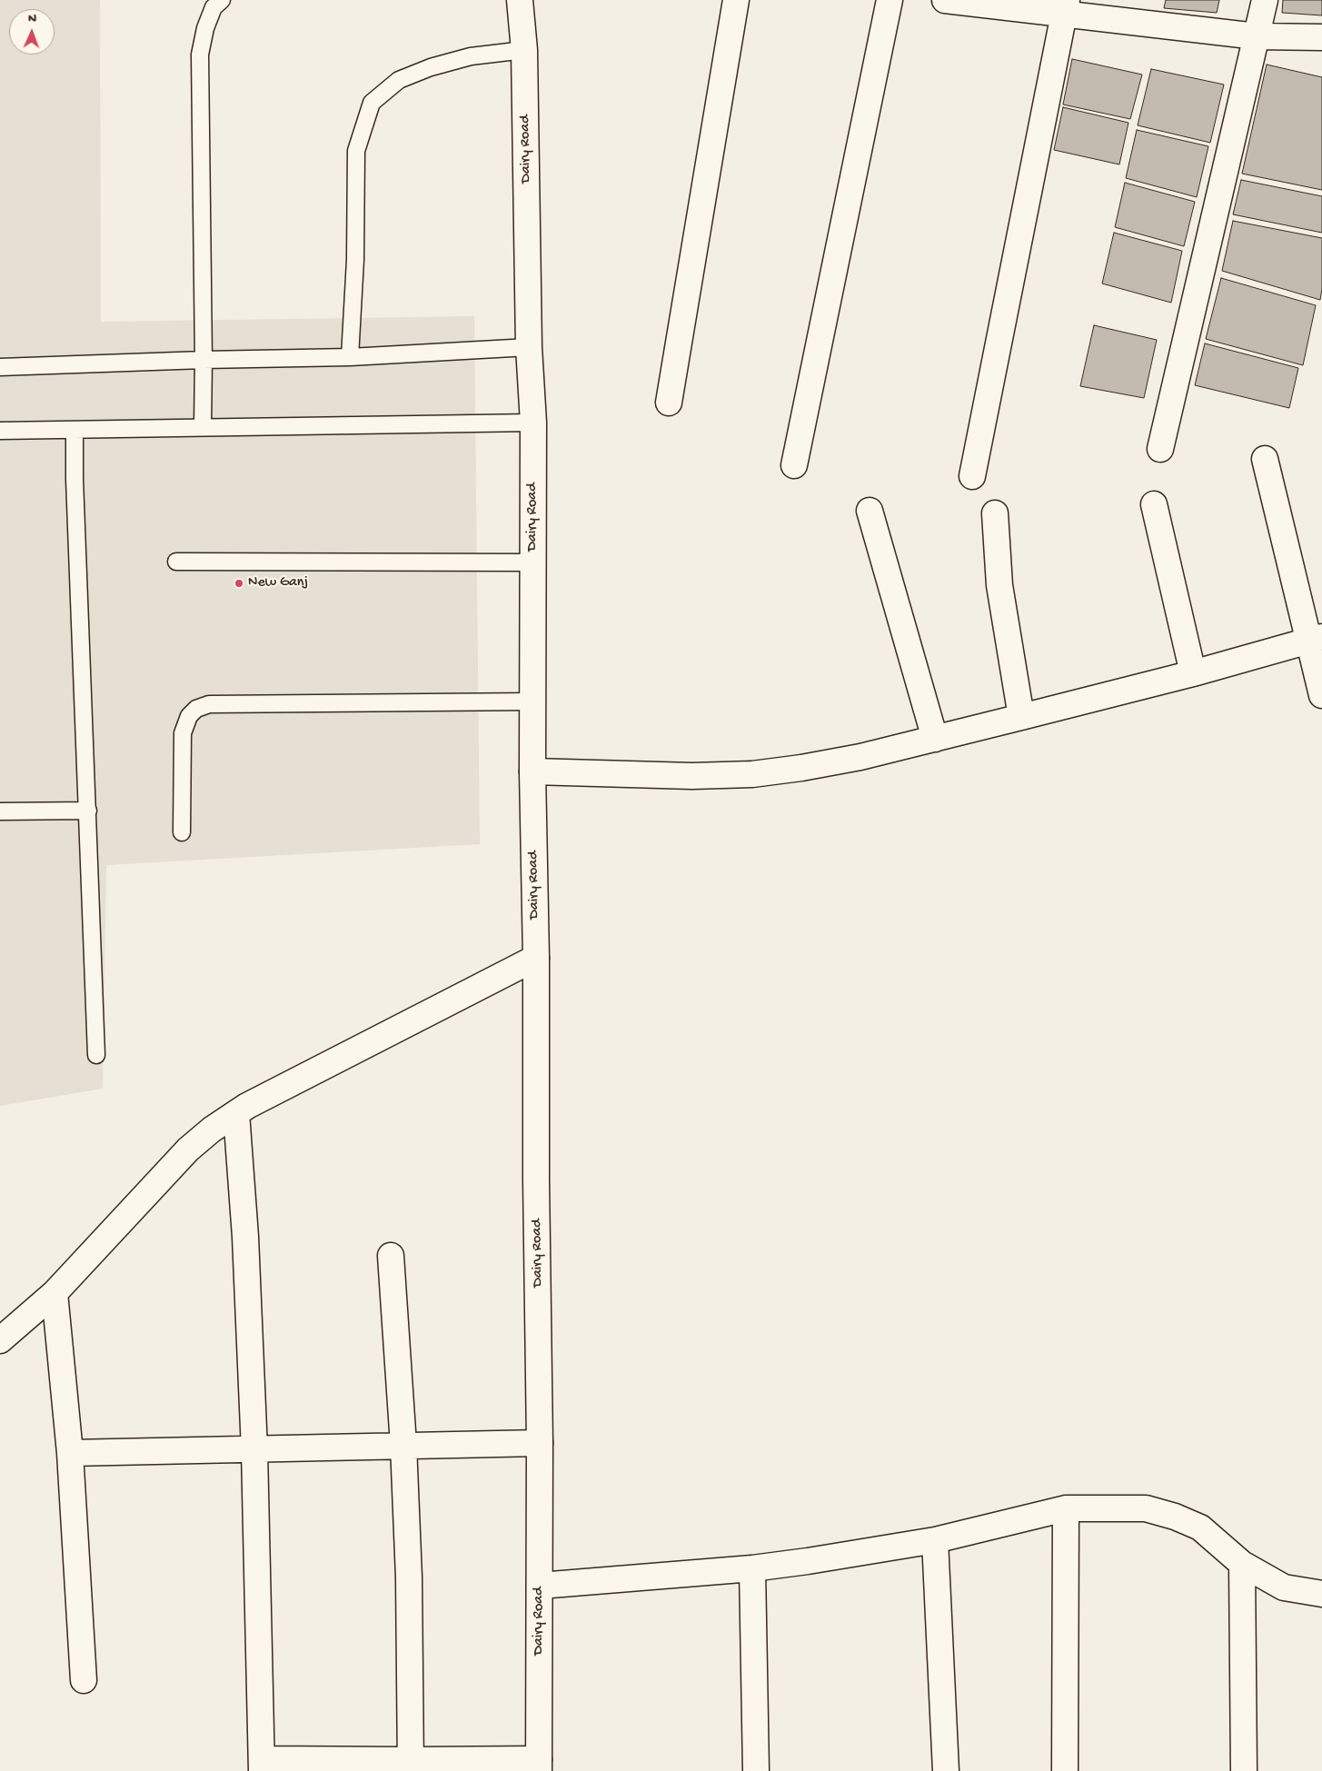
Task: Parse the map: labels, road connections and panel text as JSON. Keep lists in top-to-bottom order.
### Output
{
  "streets": {
    "street": ["Dairy Road"]
  },
  "places": ["New Ganj"],
  "north": "top"
}
